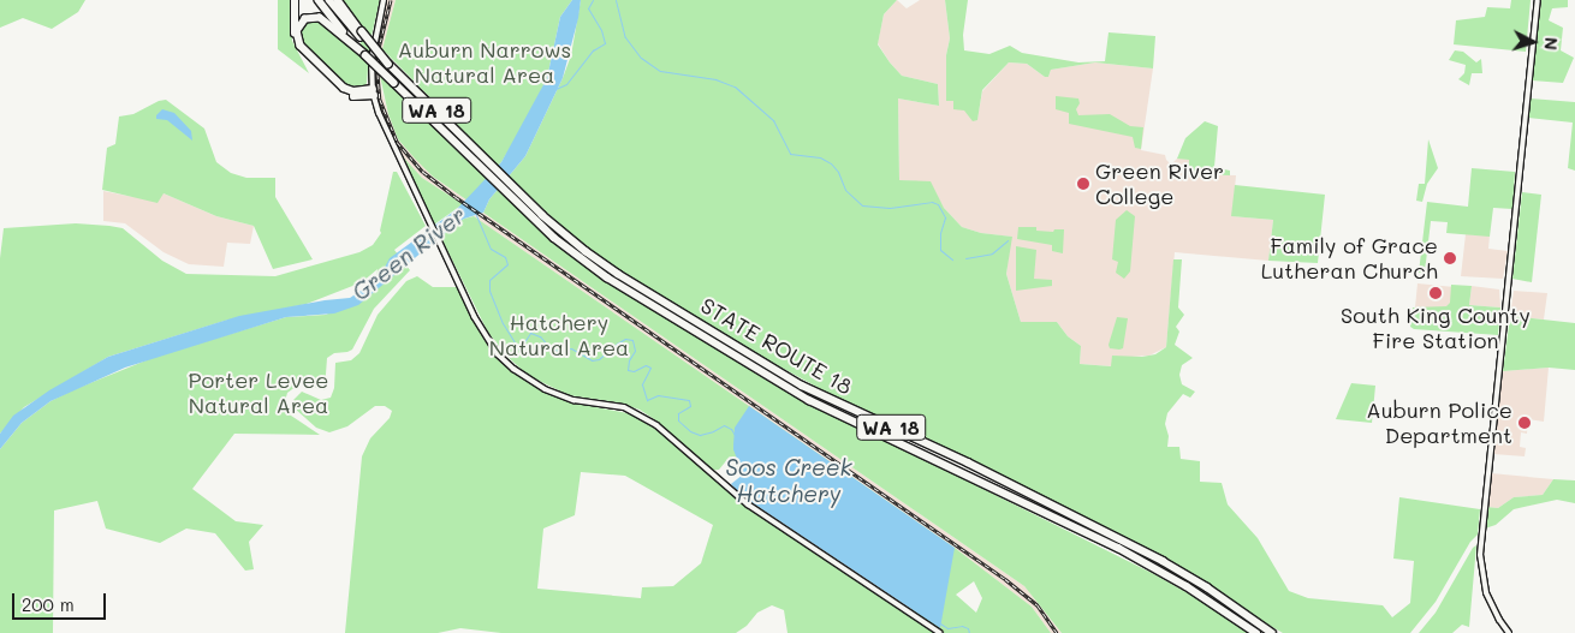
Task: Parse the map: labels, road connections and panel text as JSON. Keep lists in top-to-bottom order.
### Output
{
  "streets": {
    "highway": ["WA 18", "STATE ROUTE 18"]
  },
  "water": ["Green River", "Soos Creek Hatchery"],
  "parks": ["Auburn Narrows Natural Area", "Hatchery Natural Area", "Porter Levee Natural Area"],
  "places": [
    "Green River College",
    "Family of Grace Lutheran Church",
    "South King County Fire Station",
    "Auburn Police Department"
  ],
  "scale_bar": "200 m",
  "north": "right"
}
